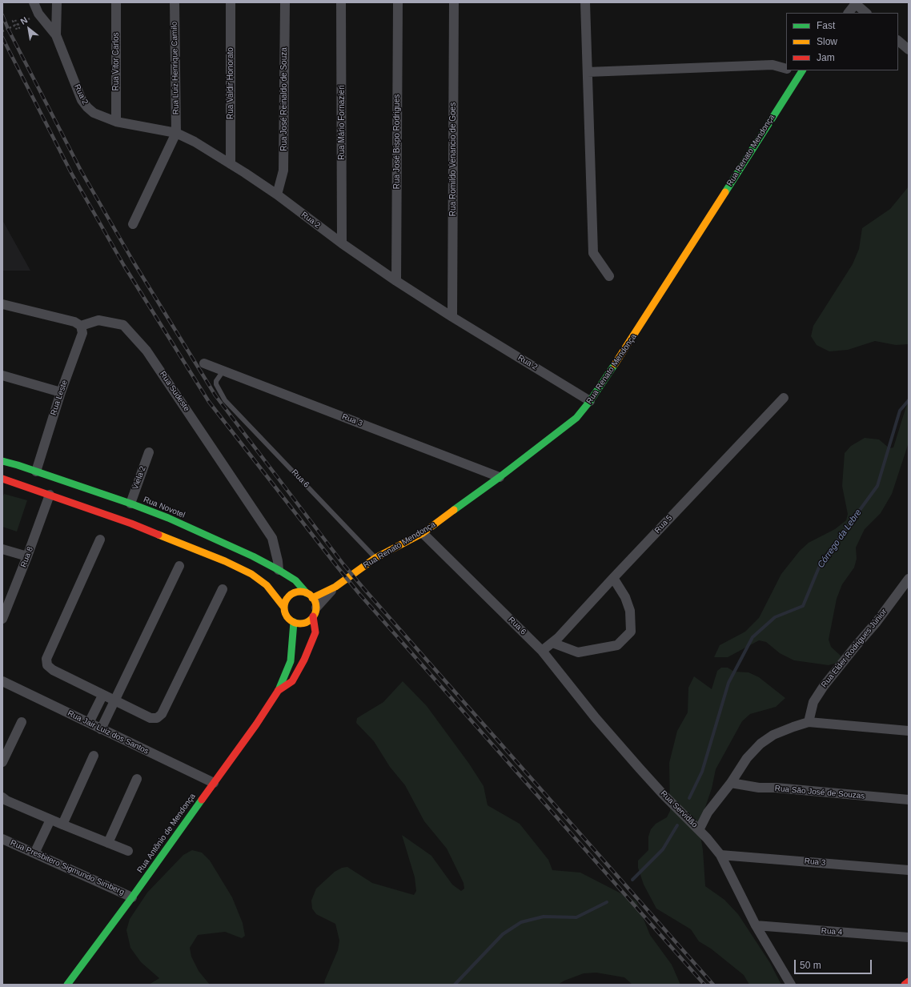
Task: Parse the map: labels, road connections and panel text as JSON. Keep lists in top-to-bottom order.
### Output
{
  "streets": {
    "street": [
      "Rua Vitor Carlos",
      "Rua Luiz Henrique Camilo",
      "Rua Valdir Honorato",
      "Rua 2",
      "Rua José Reinaldo de Souza",
      "Rua Mário Fornazieri",
      "Rua José Bispo Rodrigues",
      "Rua Renato Mendonça",
      "Rua Romildo Venancio de Goes",
      "Rua Sudeste",
      "Rua Leste",
      "Rua 3",
      "Viela 2",
      "Rua 6",
      "Rua Novotel",
      "Rua 5",
      "Rua 8",
      "Rua Elder Rodrigues Júnior",
      "Rua Jair Luiz dos Santos",
      "Rua São José de Souzas",
      "Rua Servidão",
      "Rua Antônio de Mendonça",
      "Rua Presbitero Sigmundo Simberg",
      "Rua 4"
    ]
  },
  "crossings": [
    ["Rua Vitor Carlos", "Rua 2"],
    ["Rua Luiz Henrique Camilo", "Rua 2"],
    ["Rua Valdir Honorato", "Rua 2"],
    ["Rua 2", "Rua José Reinaldo de Souza"],
    ["Rua 2", "Rua Mário Fornazieri"],
    ["Rua 2", "Rua José Bispo Rodrigues"],
    ["Rua 2", "Rua Renato Mendonça"],
    ["Rua 2", "Rua Romildo Venancio de Goes"],
    ["Rua Renato Mendonça", "Rua 3"],
    ["Rua Renato Mendonça", "Rua 6"],
    ["Rua Renato Mendonça", "Rua Novotel"],
    ["Rua Renato Mendonça", "Rua Antônio de Mendonça"],
    ["Rua Sudeste", "Rua Leste"],
    ["Rua Sudeste", "Rua Novotel"],
    ["Rua Leste", "Rua Novotel"],
    ["Rua 3", "Rua 6"],
    ["Rua 3", "Rua Servidão"],
    ["Viela 2", "Rua Novotel"],
    ["Rua 6", "Rua 5"],
    ["Rua 6", "Rua Servidão"],
    ["Rua Novotel", "Rua Antônio de Mendonça"],
    ["Rua 5", "Rua Servidão"],
    ["Rua Jair Luiz dos Santos", "Rua Antônio de Mendonça"],
    ["Rua Servidão", "Rua 4"],
    ["Rua Antônio de Mendonça", "Rua Presbitero Sigmundo Simberg"]
  ],
  "water": ["Córrego da Lebre"],
  "legend": ["Fast", "Slow", "Jam"],
  "scale_bar": "50 m",
  "north": "top left"
}
